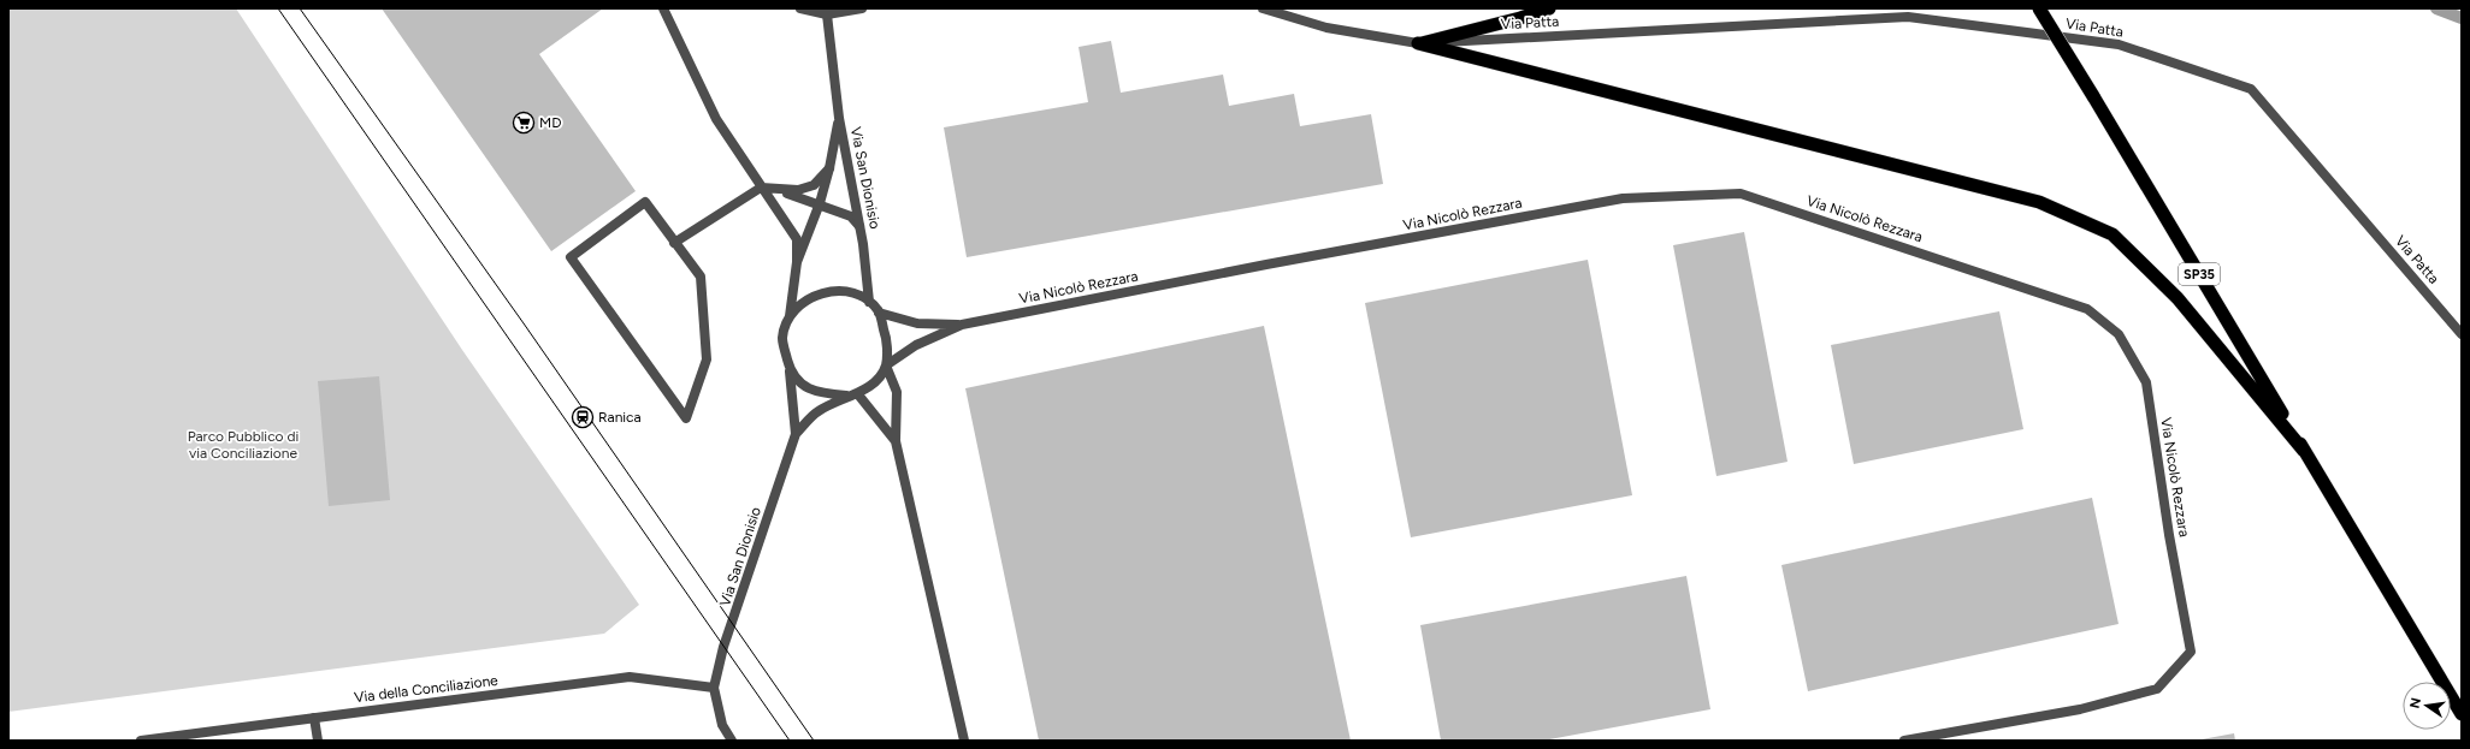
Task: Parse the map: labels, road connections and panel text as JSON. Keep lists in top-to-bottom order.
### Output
{
  "streets": {
    "highway": ["SP35"],
    "street": [
      "Via Patta",
      "Via San Dionisio",
      "Via Nicolò Rezzara",
      "Via della Conciliazione"
    ]
  },
  "crossings": [
    ["Via San Dionisio", "Via Nicolò Rezzara"],
    ["Via San Dionisio", "Via della Conciliazione"]
  ],
  "parks": ["Parco Pubblico di via Conciliazione"],
  "places": {
    "supermarket": ["MD"],
    "station": ["Ranica"]
  },
  "north": "left"
}
